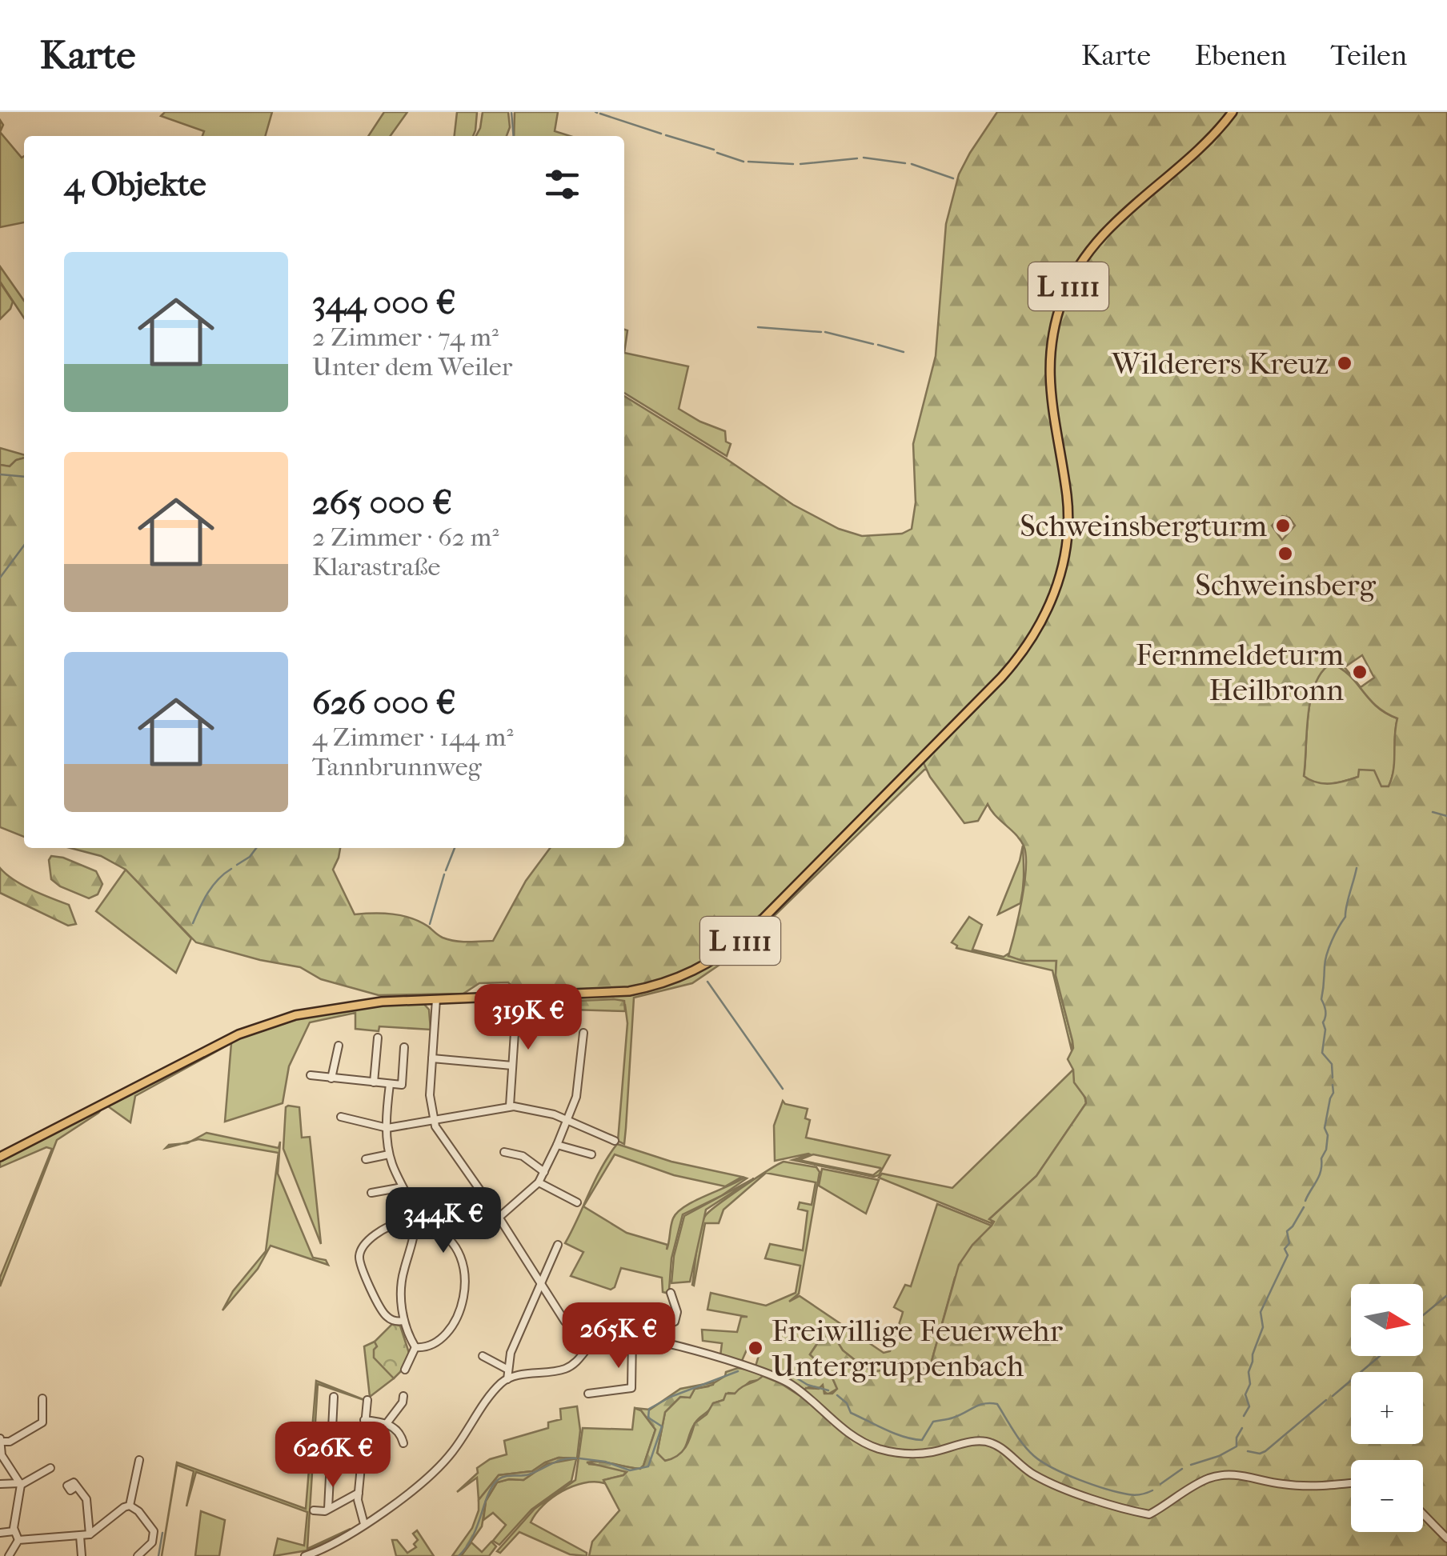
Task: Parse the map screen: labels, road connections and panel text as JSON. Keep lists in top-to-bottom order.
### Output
{
  "streets": {
    "main road": ["L 1111"]
  },
  "places": [
    "Wilderers Kreuz",
    "Schweinsbergturm",
    "Schweinsberg",
    "Fernmeldeturm Heilbronn",
    "Freiwillige Feuerwehr Untergruppenbach"
  ],
  "north": "right",
  "page": {
    "header": "Karte",
    "nav": ["Karte", "Ebenen", "Teilen"],
    "heading": "4 Objekte",
    "list": [
      {
        "name": "344 000 €",
        "note": "2 Zimmer · 74 m² · Unter dem Weiler"
      },
      {
        "name": "265 000 €",
        "note": "2 Zimmer · 62 m² · Klarastraße"
      },
      {
        "name": "626 000 €",
        "note": "4 Zimmer · 144 m² · Tannbrunnweg"
      }
    ],
    "price": [
      "319K €",
      "344K €",
      "265K €",
      "626K €"
    ],
    "map_buttons": ["+", "−"]
  }
}
